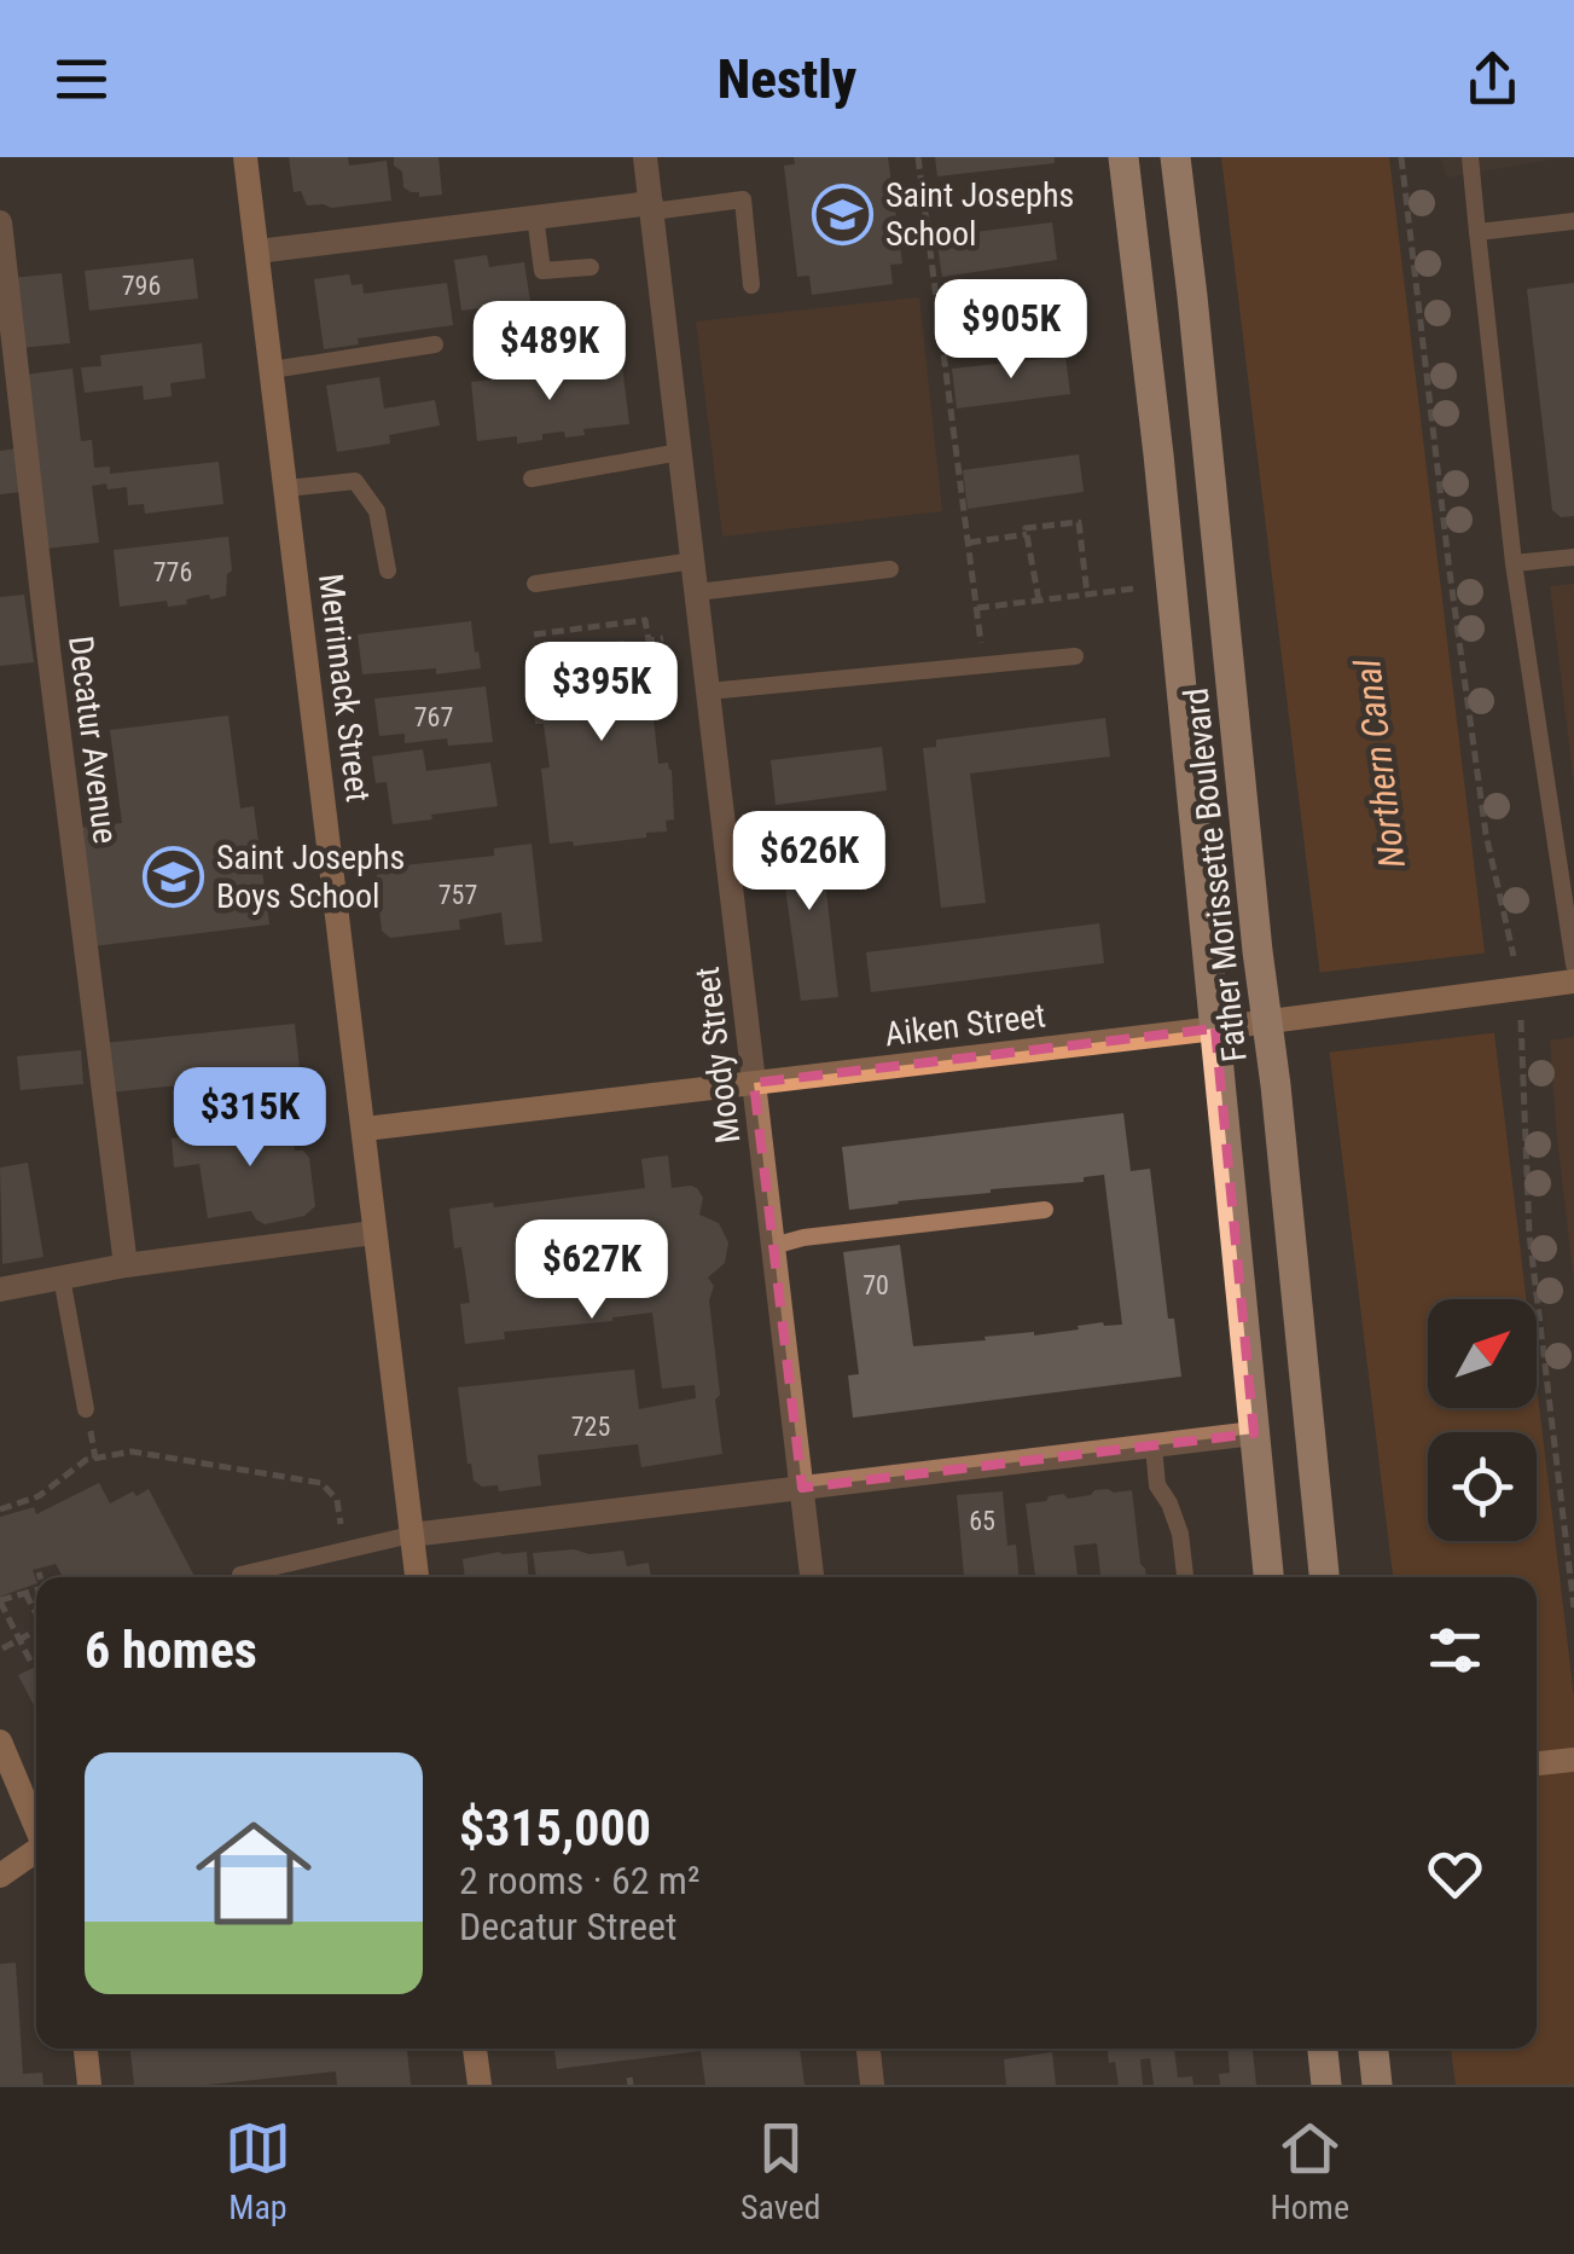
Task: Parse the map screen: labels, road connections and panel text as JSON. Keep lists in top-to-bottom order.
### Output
{
  "streets": {
    "main road": ["Merrimack Street", "Father Morissette Boulevard", "Aiken Street"],
    "street": ["Decatur Avenue", "Moody Street"]
  },
  "crossings": [
    ["Merrimack Street", "Aiken Street"],
    ["Father Morissette Boulevard", "Aiken Street"],
    ["Aiken Street", "Moody Street"]
  ],
  "water": ["Northern Canal"],
  "places": {
    "school or university": ["Saint Josephs School", "Saint Josephs Boys School"]
  },
  "house_numbers": [
    "796",
    "776",
    "767",
    "757",
    "70",
    "725",
    "65"
  ],
  "north": "top right",
  "page": {
    "header": "Nestly",
    "price": [
      "$905K",
      "$489K",
      "$395K",
      "$626K",
      "$315K",
      "$627K"
    ],
    "heading": "6 homes",
    "list": [
      {
        "name": "$315,000",
        "note": "2 rooms · 62 m² · Decatur Street"
      }
    ],
    "tabs": ["Map", "Saved", "Home"]
  }
}
